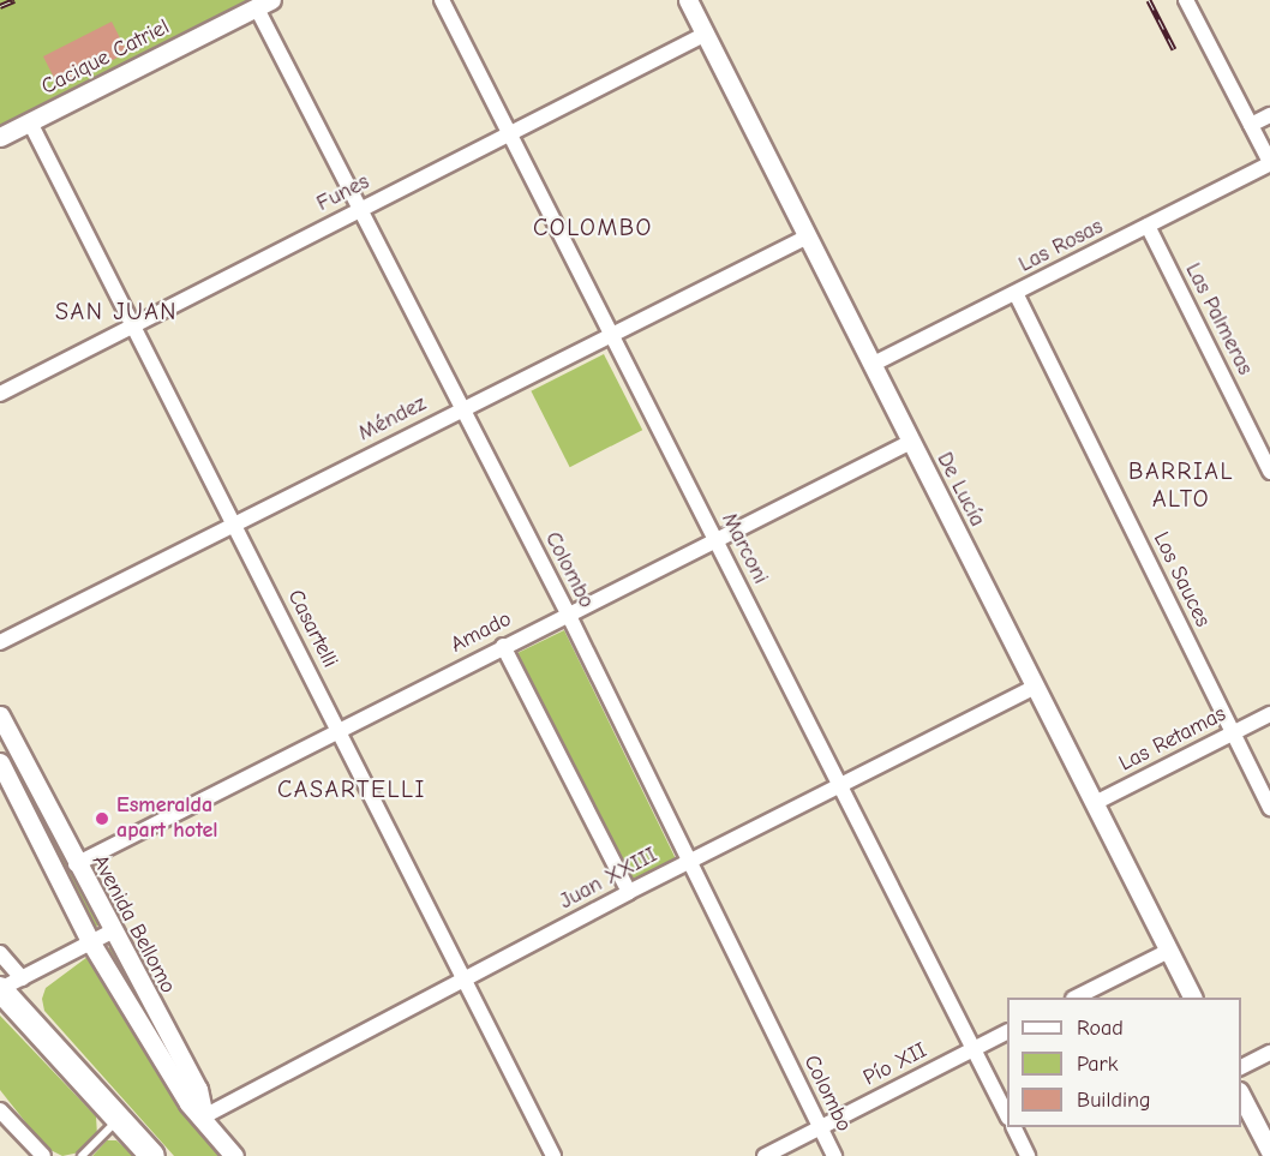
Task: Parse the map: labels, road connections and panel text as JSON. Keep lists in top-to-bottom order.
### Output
{
  "streets": {
    "street": [
      "Cacique Catriel",
      "Funes",
      "Las Rosas",
      "Las Palmeras",
      "Méndez",
      "De Lucía",
      "Marconi",
      "Colombo",
      "Los Sauces",
      "Casartelli",
      "Amado",
      "Las Retamas",
      "Juan XXIII",
      "Avenida Bellomo",
      "Pío XII"
    ]
  },
  "crossings": [
    ["Cacique Catriel", "Colombo"],
    ["Cacique Catriel", "Casartelli"],
    ["Funes", "De Lucía"],
    ["Funes", "Marconi"],
    ["Funes", "Colombo"],
    ["Funes", "Casartelli"],
    ["Las Rosas", "Las Palmeras"],
    ["Las Rosas", "De Lucía"],
    ["Las Rosas", "Los Sauces"],
    ["Méndez", "De Lucía"],
    ["Méndez", "Marconi"],
    ["Méndez", "Colombo"],
    ["Méndez", "Casartelli"],
    ["De Lucía", "Amado"],
    ["De Lucía", "Las Retamas"],
    ["De Lucía", "Juan XXIII"],
    ["Marconi", "Amado"],
    ["Marconi", "Juan XXIII"],
    ["Marconi", "Pío XII"],
    ["Colombo", "Amado"],
    ["Colombo", "Juan XXIII"],
    ["Colombo", "Pío XII"],
    ["Los Sauces", "Las Retamas"],
    ["Casartelli", "Amado"],
    ["Casartelli", "Juan XXIII"],
    ["Amado", "Avenida Bellomo"],
    ["Juan XXIII", "Avenida Bellomo"]
  ],
  "districts": [
    "COLOMBO",
    "SAN JUAN",
    "BARRIAL ALTO",
    "CASARTELLI"
  ],
  "places": ["Esmeralda apart hotel"],
  "legend": ["Road", "Park", "Building"]
}
